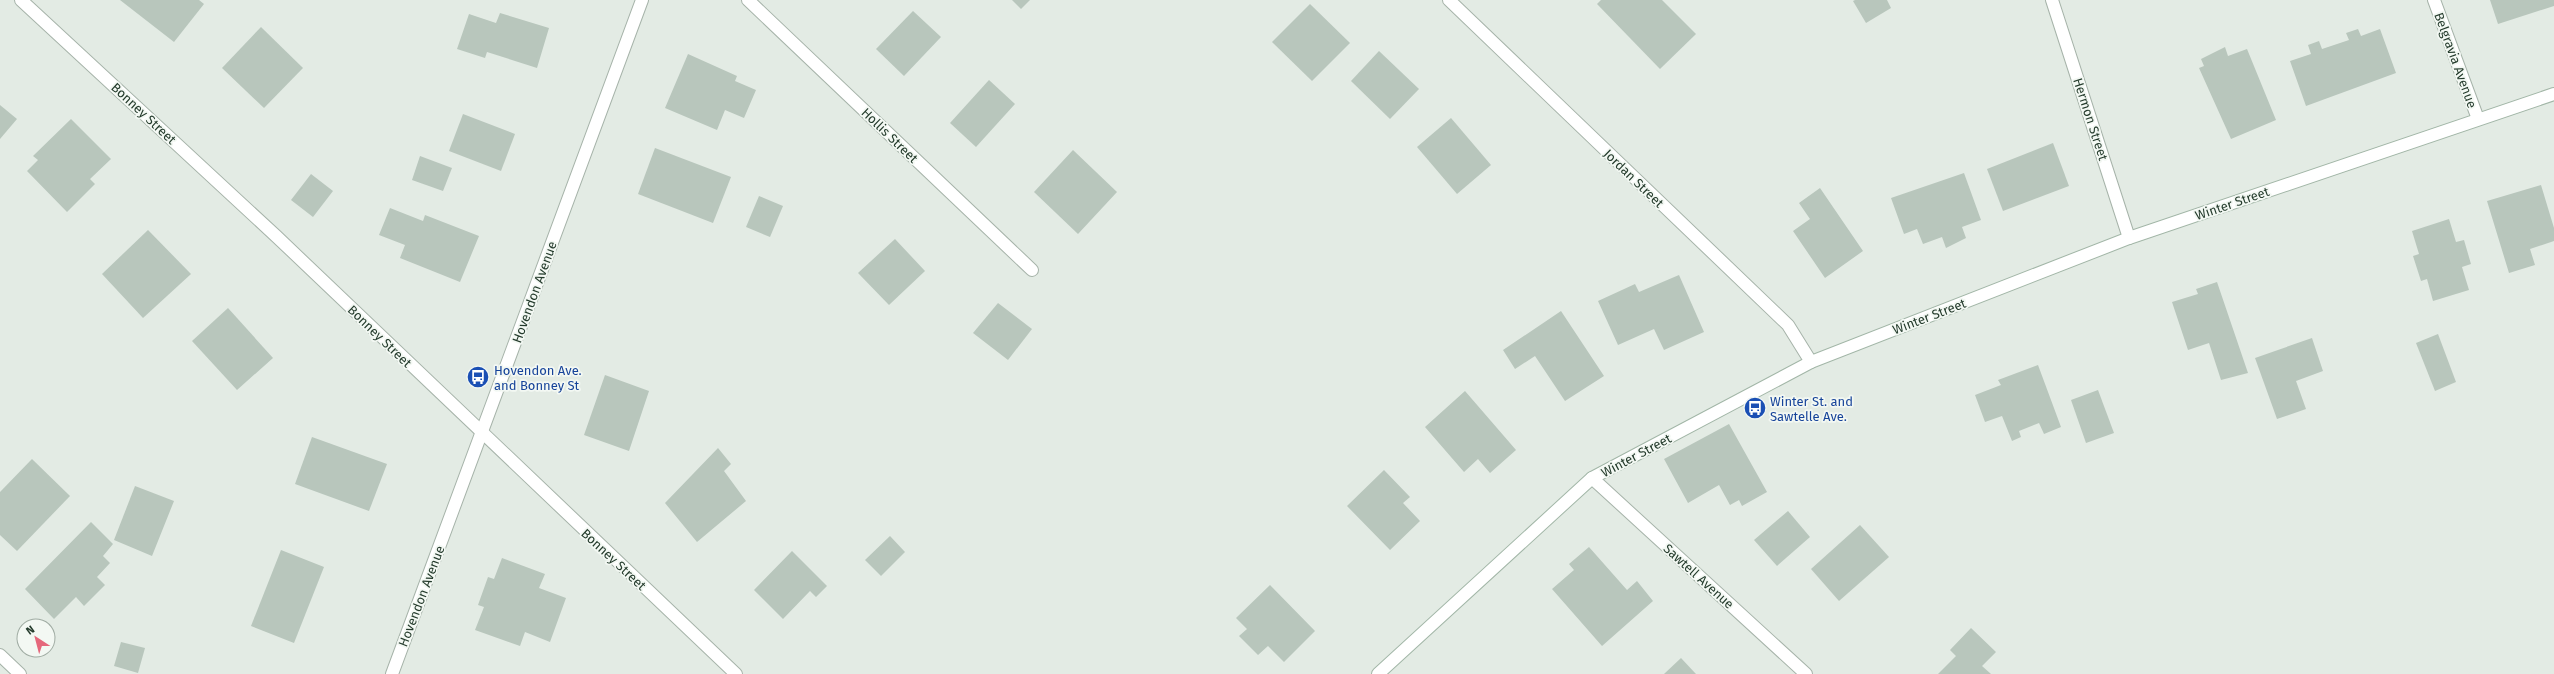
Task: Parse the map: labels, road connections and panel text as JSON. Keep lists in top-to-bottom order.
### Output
{
  "streets": {
    "street": [
      "Belgravia Avenue",
      "Bonney Street",
      "Hermon Street",
      "Hollis Street",
      "Jordan Street",
      "Winter Street",
      "Hovendon Avenue",
      "Sawtell Avenue"
    ]
  },
  "crossings": [
    ["Belgravia Avenue", "Winter Street"],
    ["Bonney Street", "Hovendon Avenue"],
    ["Hermon Street", "Winter Street"],
    ["Jordan Street", "Winter Street"],
    ["Winter Street", "Sawtell Avenue"]
  ],
  "places": {
    "bus stop": ["Hovendon Ave. and Bonney St", "Winter St. and Sawtelle Ave."]
  },
  "north": "top left"
}
